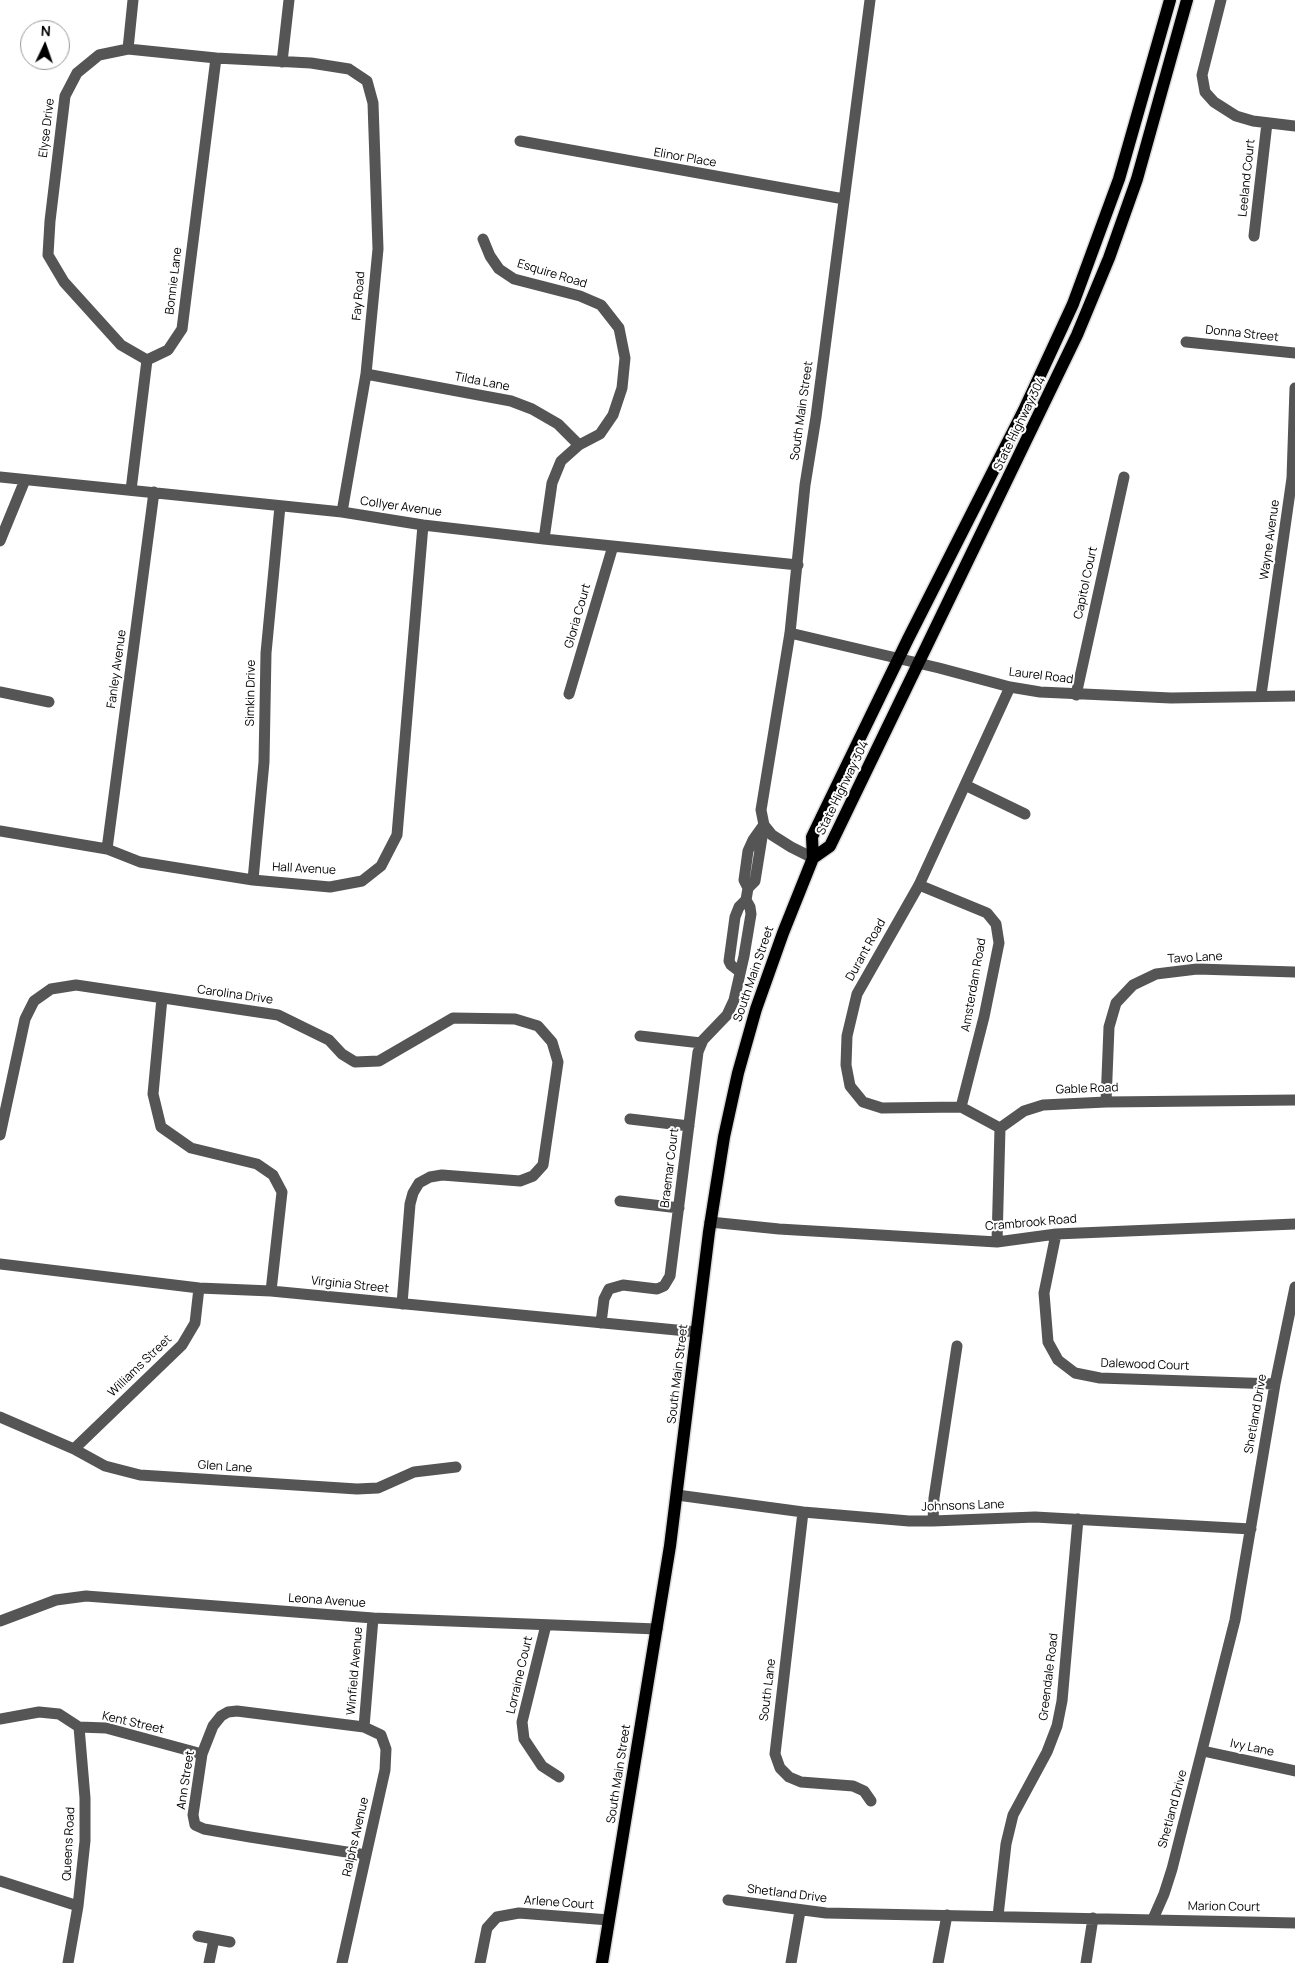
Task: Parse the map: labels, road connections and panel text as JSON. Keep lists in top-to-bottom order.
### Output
{
  "streets": {
    "main road": ["South Main Street", "State Highway 304"],
    "street": [
      "Elyse Drive",
      "Elinor Place",
      "Leeland Court",
      "Esquire Road",
      "Bonnie Lane",
      "Fay Road",
      "Donna Street",
      "Tilda Lane",
      "Collyer Avenue",
      "Wayne Avenue",
      "Capitol Court",
      "Gloria Court",
      "Fanley Avenue",
      "Laurel Road",
      "Simkin Drive",
      "Hall Avenue",
      "Durant Road",
      "Tavo Lane",
      "Amsterdam Road",
      "Carolina Drive",
      "Gable Road",
      "Braemar Court",
      "Crambrook Road",
      "Virginia Street",
      "Dalewood Court",
      "Williams Street",
      "Shetland Drive",
      "Glen Lane",
      "Johnsons Lane",
      "Leona Avenue",
      "Winfield Avenue",
      "Lorraine Court",
      "Greendale Road",
      "South Lane",
      "Kent Street",
      "Ivy Lane",
      "Ann Street",
      "Ralphs Avenue",
      "Queens Road",
      "Arlene Court",
      "Marion Court"
    ]
  },
  "crossings": [
    ["Elyse Drive", "Bonnie Lane"],
    ["Elyse Drive", "Fay Road"],
    ["Elinor Place", "South Main Street"],
    ["Esquire Road", "Tilda Lane"],
    ["Esquire Road", "Collyer Avenue"],
    ["Fay Road", "Tilda Lane"],
    ["Fay Road", "Collyer Avenue"],
    ["South Main Street", "State Highway 304"],
    ["South Main Street", "Collyer Avenue"],
    ["South Main Street", "Laurel Road"],
    ["South Main Street", "Braemar Court"],
    ["South Main Street", "Crambrook Road"],
    ["South Main Street", "Virginia Street"],
    ["South Main Street", "Johnsons Lane"],
    ["South Main Street", "Leona Avenue"],
    ["South Main Street", "Arlene Court"],
    ["State Highway 304", "Laurel Road"],
    ["Collyer Avenue", "Gloria Court"],
    ["Collyer Avenue", "Fanley Avenue"],
    ["Collyer Avenue", "Simkin Drive"],
    ["Collyer Avenue", "Hall Avenue"],
    ["Wayne Avenue", "Laurel Road"],
    ["Capitol Court", "Laurel Road"],
    ["Fanley Avenue", "Hall Avenue"],
    ["Laurel Road", "Durant Road"],
    ["Simkin Drive", "Hall Avenue"],
    ["Durant Road", "Amsterdam Road"],
    ["Durant Road", "Gable Road"],
    ["Tavo Lane", "Gable Road"],
    ["Carolina Drive", "Virginia Street"],
    ["Braemar Court", "Virginia Street"],
    ["Crambrook Road", "Dalewood Court"],
    ["Virginia Street", "Williams Street"],
    ["Dalewood Court", "Shetland Drive"],
    ["Williams Street", "Glen Lane"],
    ["Shetland Drive", "Johnsons Lane"],
    ["Shetland Drive", "Greendale Road"],
    ["Shetland Drive", "Ivy Lane"],
    ["Shetland Drive", "Marion Court"],
    ["Johnsons Lane", "Greendale Road"],
    ["Johnsons Lane", "South Lane"],
    ["Leona Avenue", "Winfield Avenue"],
    ["Leona Avenue", "Lorraine Court"],
    ["Winfield Avenue", "Ann Street"],
    ["Winfield Avenue", "Ralphs Avenue"],
    ["Kent Street", "Ann Street"],
    ["Kent Street", "Queens Road"],
    ["Ann Street", "Ralphs Avenue"]
  ],
  "north": "top"
}
